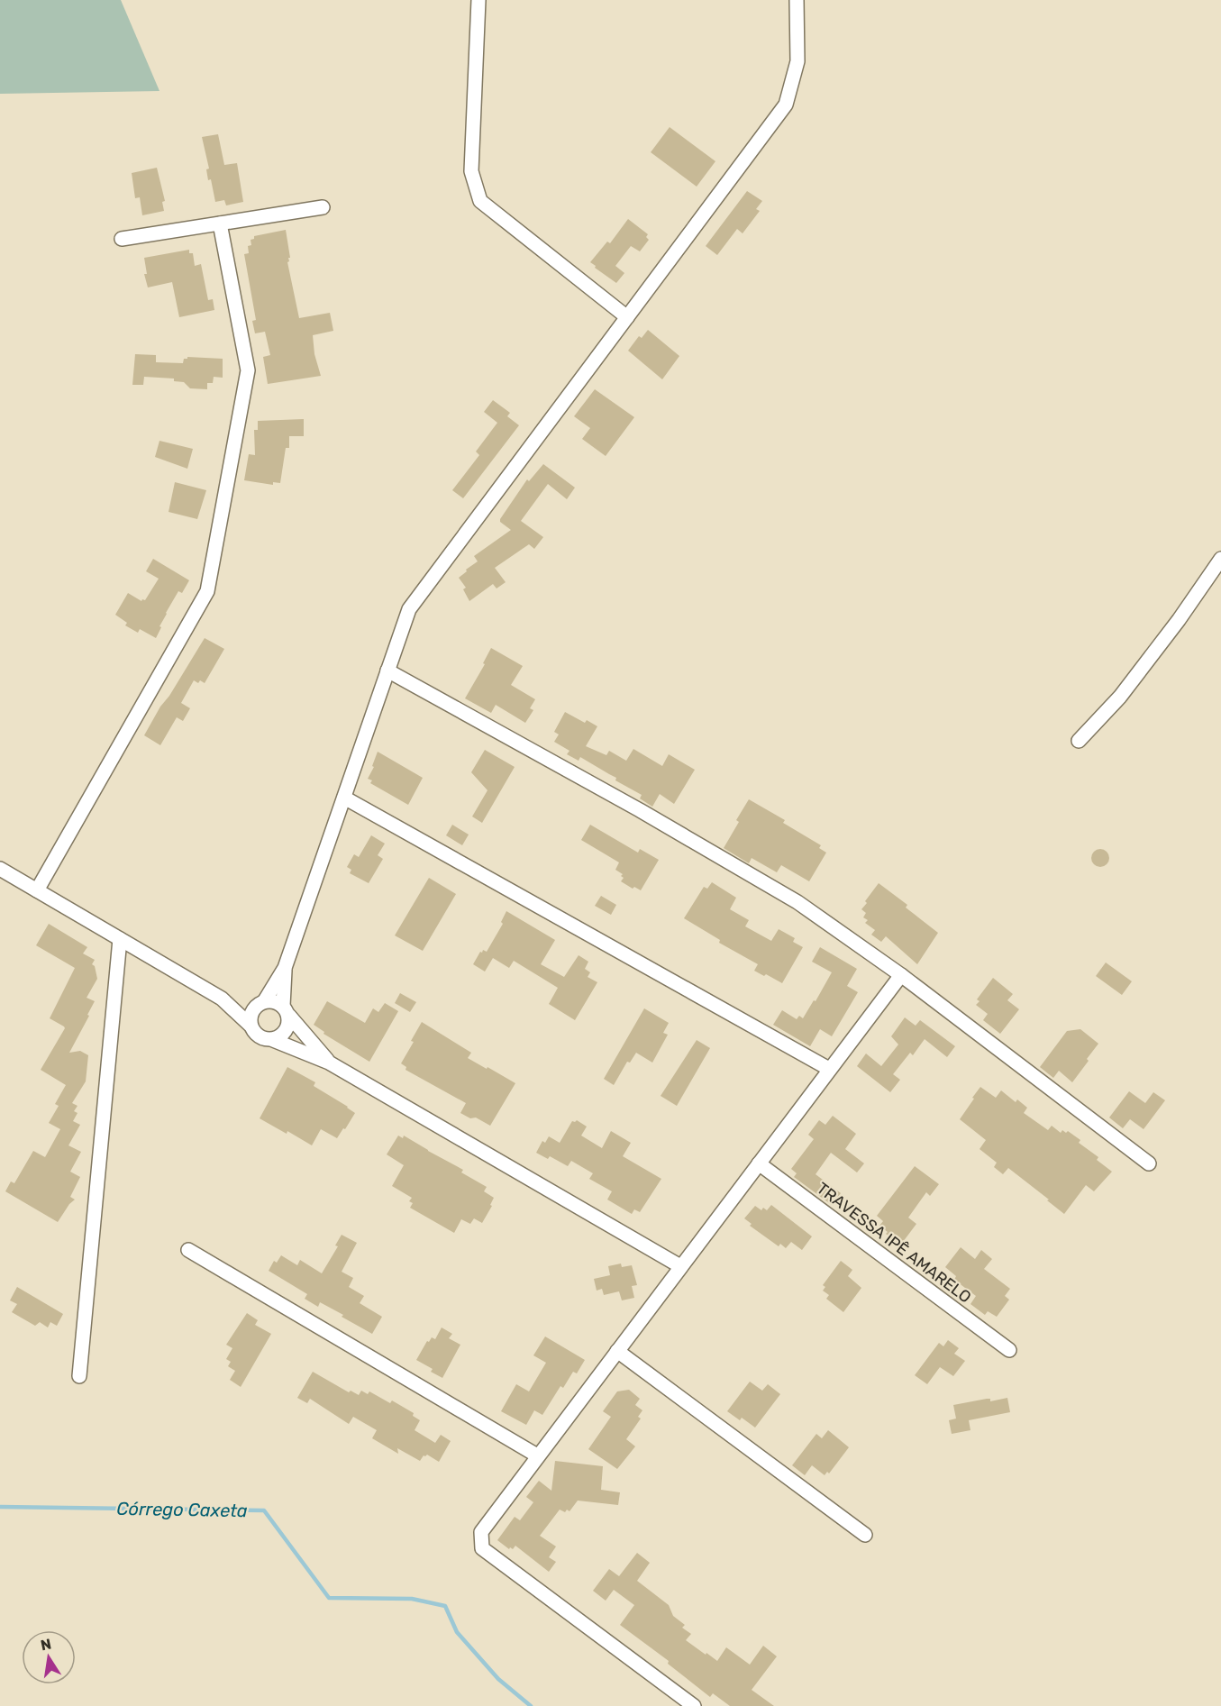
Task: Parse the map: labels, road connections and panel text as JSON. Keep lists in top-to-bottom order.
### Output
{
  "streets": {
    "street": ["TRAVESSA IPÊ AMARELO"]
  },
  "water": ["Córrego Caxeta"],
  "north": "top"
}
